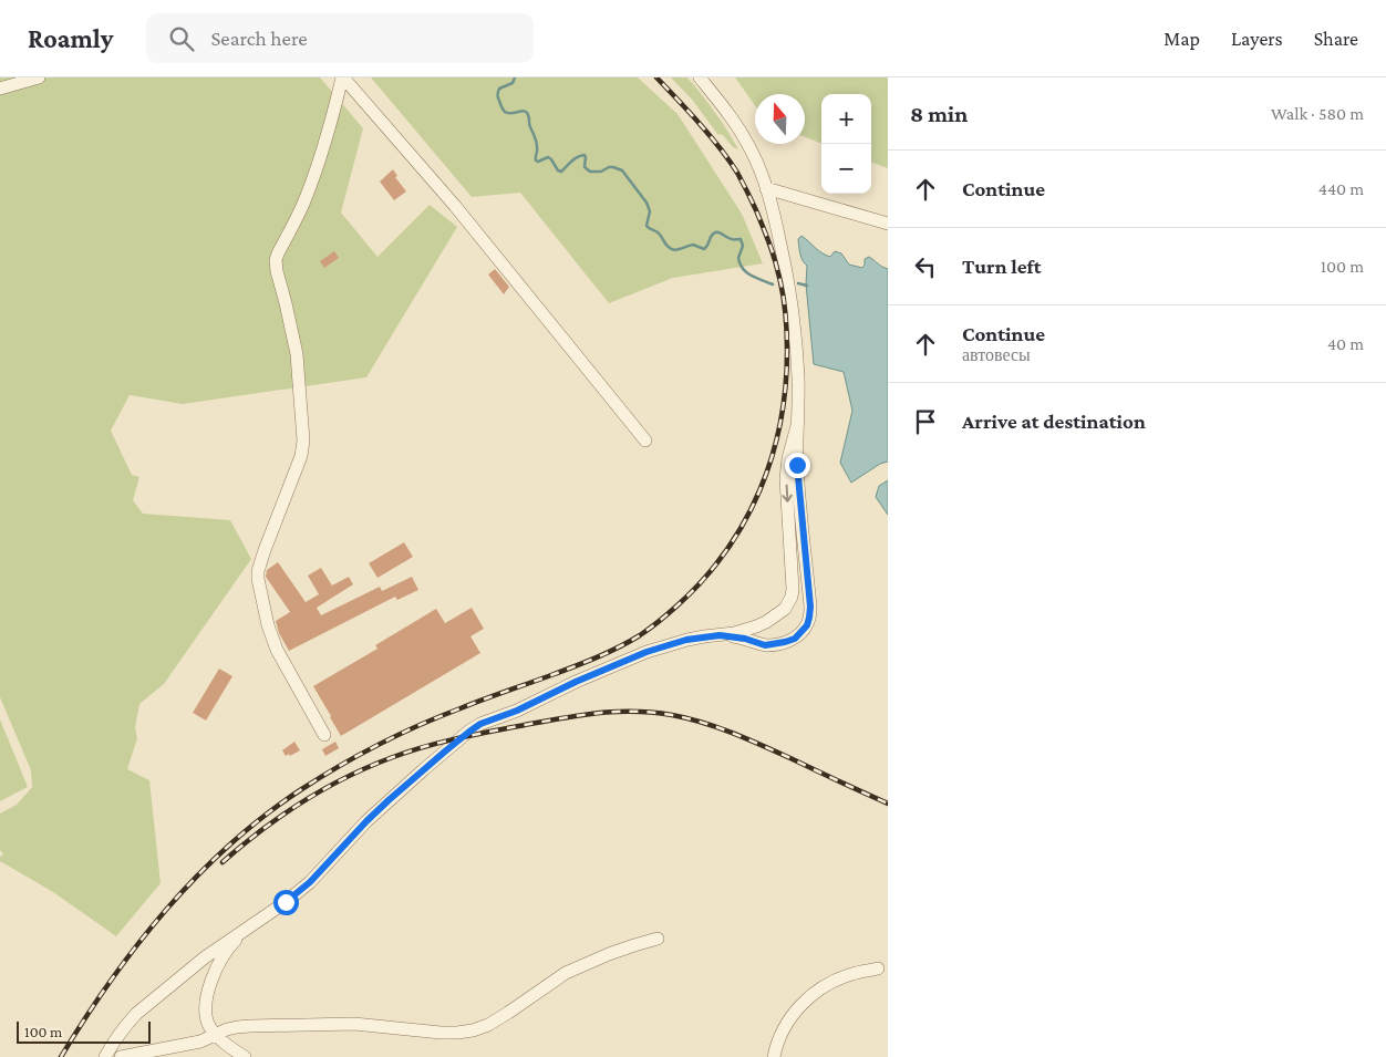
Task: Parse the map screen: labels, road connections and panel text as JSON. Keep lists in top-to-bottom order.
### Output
{
  "scale_bar": "100 m",
  "north": "top",
  "page": {
    "header": "Roamly",
    "search": "Search here",
    "nav": ["Map", "Layers", "Share"],
    "heading": ["8 min", "Walk · 580 m"],
    "map_buttons": ["+", "−"],
    "list": [
      ["Continue", "440 m"],
      ["Turn left", "100 m"],
      ["Continue", "автовесы", "40 m"],
      "Arrive at destination"
    ],
    "scale": "100 m"
  }
}
